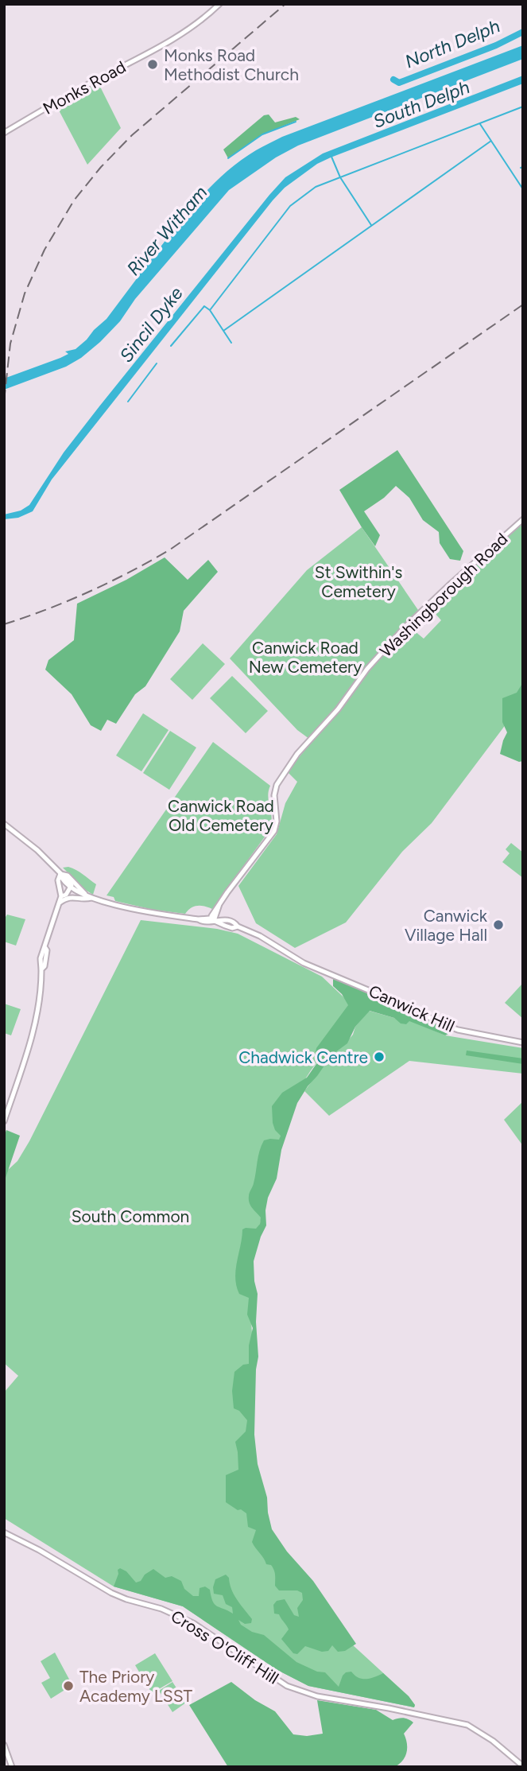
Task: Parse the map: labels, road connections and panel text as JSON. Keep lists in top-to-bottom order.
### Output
{
  "streets": {
    "main road": [
      "Monks Road",
      "Washingborough Road",
      "Canwick Hill",
      "Cross O'Cliff Hill"
    ]
  },
  "crossings": [
    ["Washingborough Road", "Canwick Hill"]
  ],
  "water": [
    "North Delph",
    "South Delph",
    "River Witham",
    "Sincil Dyke"
  ],
  "parks": [
    "St Swithin's Cemetery",
    "Canwick Road New Cemetery",
    "Canwick Road Old Cemetery",
    "South Common"
  ],
  "places": [
    "Monks Road Methodist Church",
    "Canwick Village Hall",
    "Chadwick Centre",
    "The Priory Academy LSST"
  ]
}
